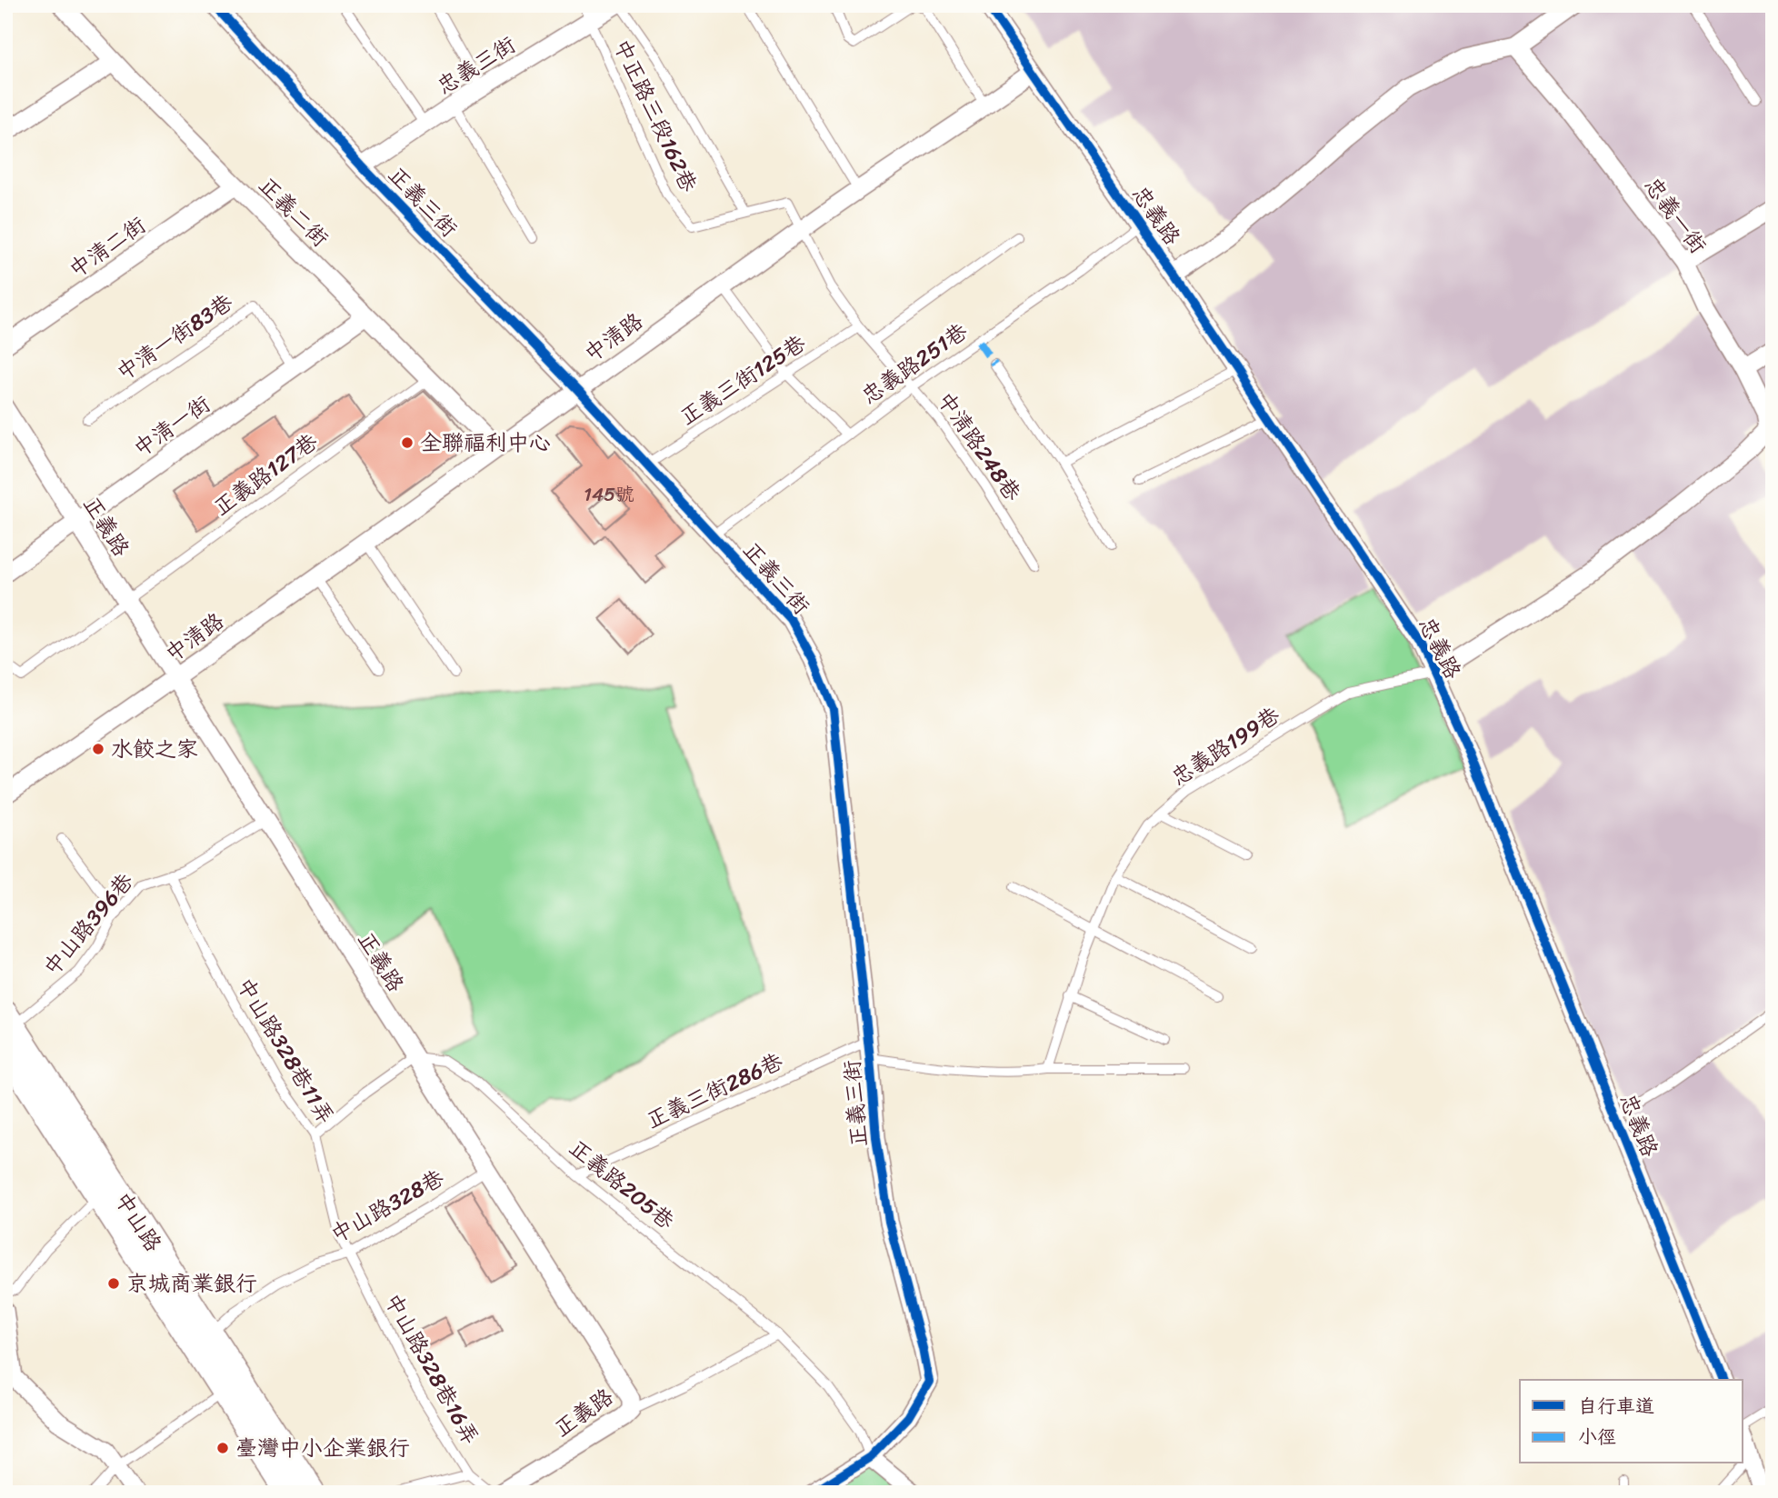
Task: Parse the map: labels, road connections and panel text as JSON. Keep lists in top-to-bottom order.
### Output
{
  "streets": {
    "main road": ["中山路"],
    "street": [
      "忠義三街",
      "正義三街",
      "正義二街",
      "忠義路",
      "忠義一街",
      "中清二街",
      "中清路",
      "中清一街",
      "正義路"
    ],
    "lane": [
      "中正路三段162巷",
      "中清一街83巷",
      "忠義路251巷",
      "正義三街125巷",
      "中清路248巷",
      "正義路127巷",
      "忠義路199巷",
      "中山路396巷",
      "中山路328巷11弄",
      "正義三街286巷",
      "正義路205巷",
      "中山路328巷",
      "中山路328巷16弄"
    ]
  },
  "crossings": [
    ["忠義三街", "中正路三段162巷"],
    ["忠義三街", "正義三街"],
    ["中正路三段162巷", "中清路"],
    ["中正路三段162巷", "中清路248巷"],
    ["正義三街", "中清路"],
    ["正義三街", "忠義路251巷"],
    ["正義三街", "正義三街125巷"],
    ["正義三街", "正義三街286巷"],
    ["正義三街", "正義路205巷"],
    ["正義二街", "中清二街"],
    ["正義二街", "中清路"],
    ["正義二街", "中清一街"],
    ["正義二街", "正義路127巷"],
    ["忠義路", "忠義一街"],
    ["忠義路", "中清路"],
    ["忠義路", "忠義路251巷"],
    ["忠義路", "忠義路199巷"],
    ["忠義一街", "忠義路199巷"],
    ["中清一街83巷", "中清一街"],
    ["中清路", "中清路248巷"],
    ["中清路", "正義路"],
    ["忠義路251巷", "中清路248巷"],
    ["正義三街125巷", "中清路248巷"],
    ["中清一街", "正義路"],
    ["正義路127巷", "正義路"],
    ["正義路", "中山路396巷"],
    ["正義路", "正義路205巷"],
    ["正義路", "中山路328巷"],
    ["中山路396巷", "中山路328巷11弄"],
    ["中山路396巷", "中山路"],
    ["中山路328巷11弄", "中山路328巷"],
    ["中山路328巷11弄", "中山路328巷16弄"],
    ["正義三街286巷", "正義路205巷"],
    ["中山路328巷", "中山路"],
    ["中山路328巷", "中山路328巷16弄"]
  ],
  "places": [
    "全聯福利中心",
    "水餃之家",
    "京城商業銀行",
    "臺灣中小企業銀行"
  ],
  "house_numbers": ["145號"],
  "legend": ["自行車道", "小徑"]
}
